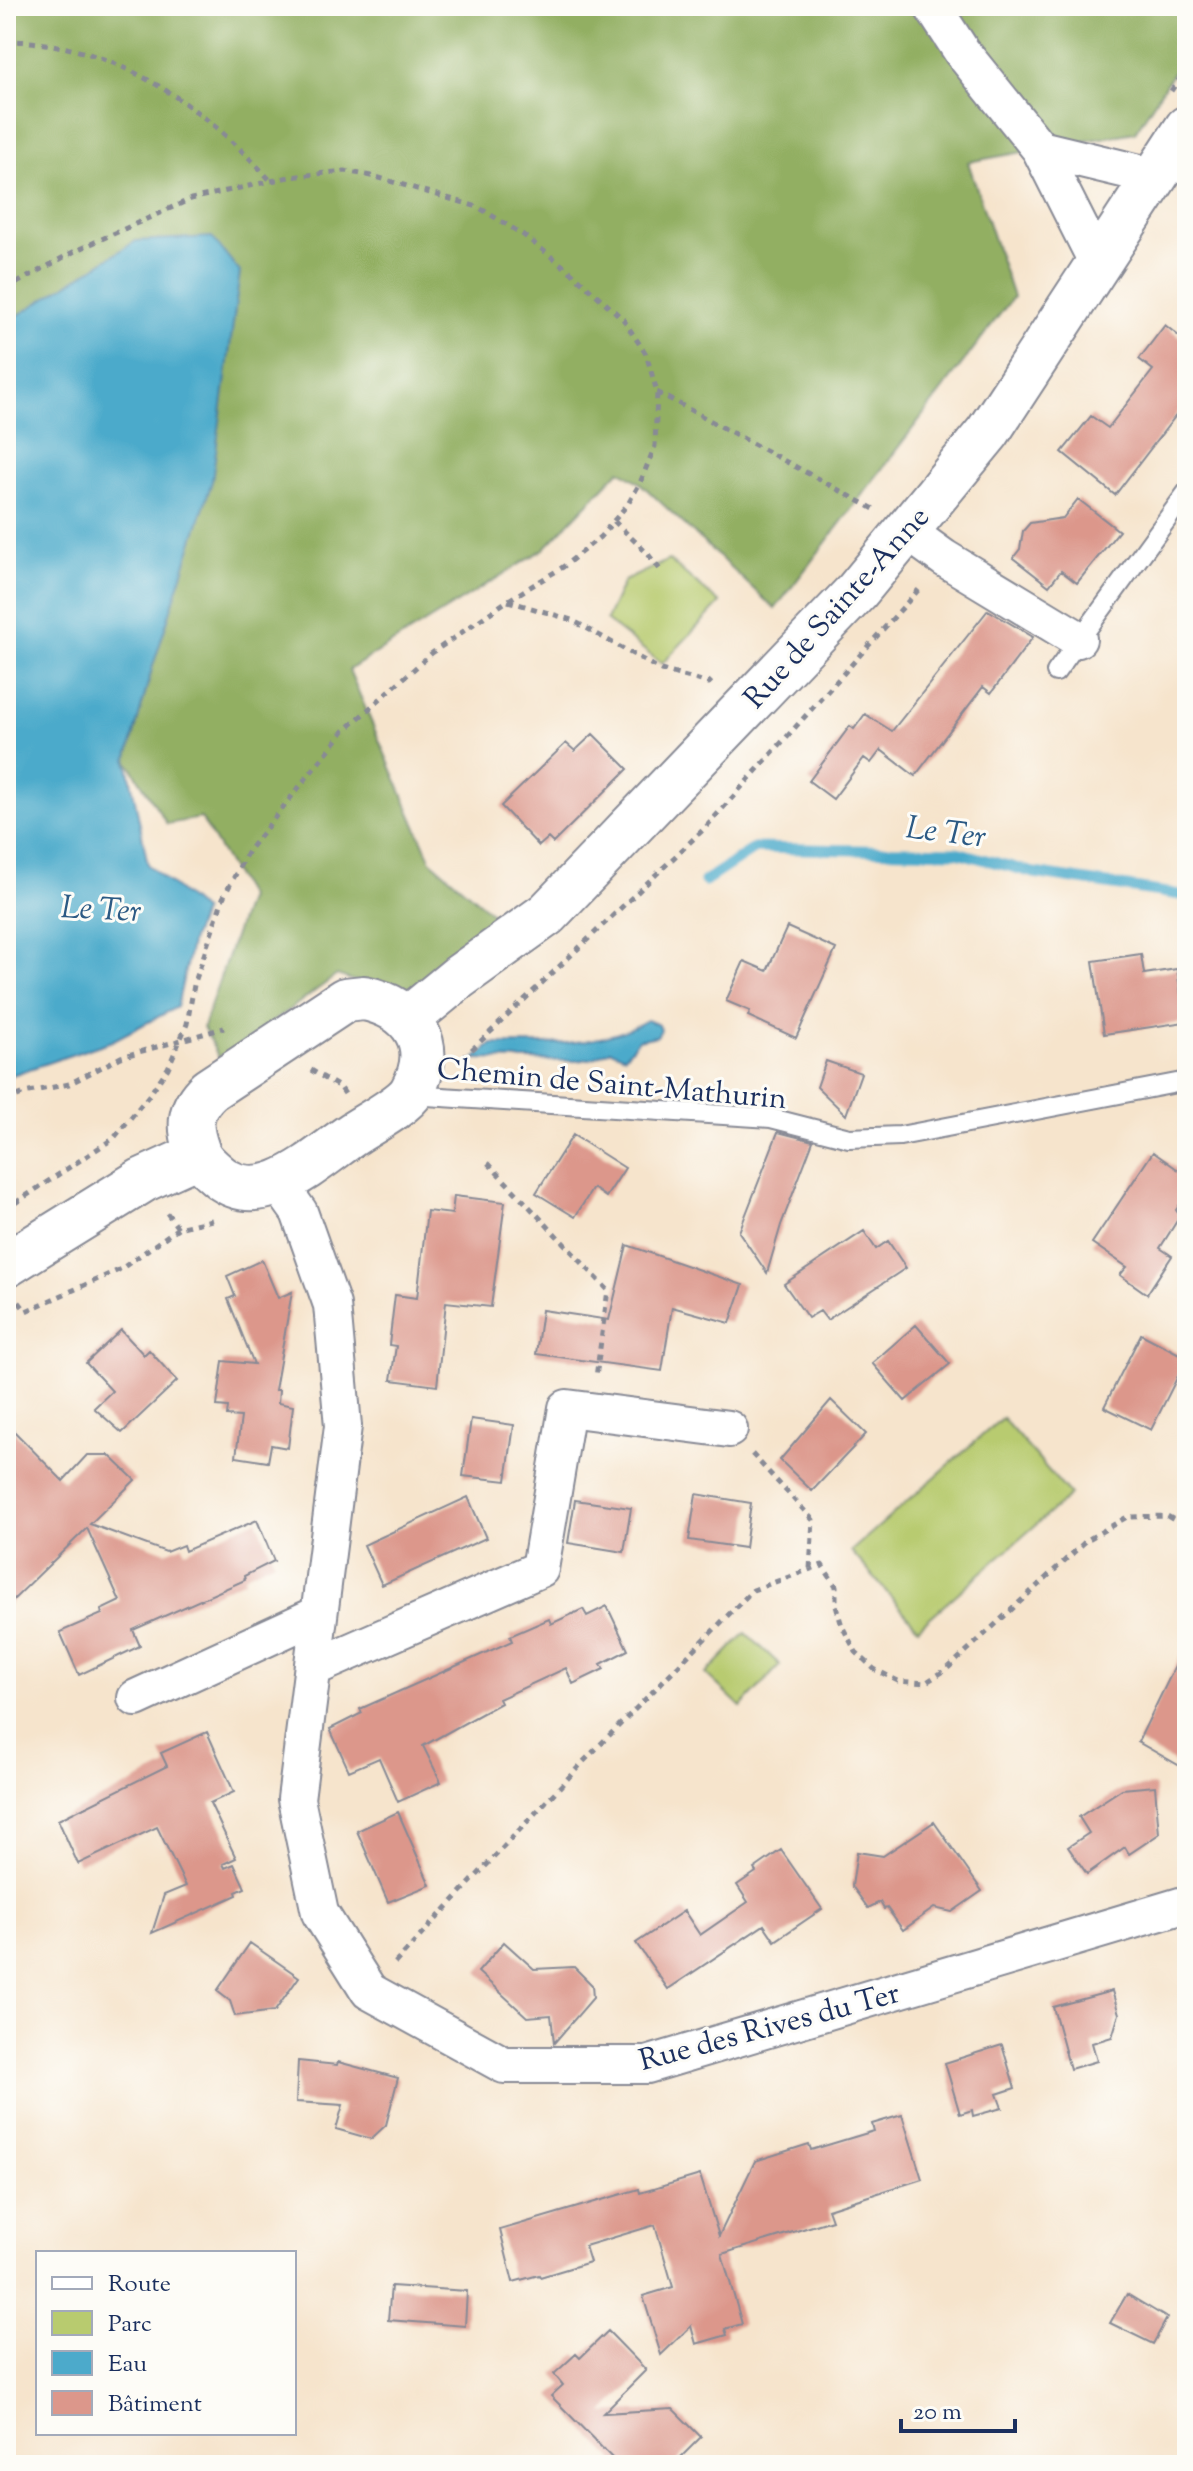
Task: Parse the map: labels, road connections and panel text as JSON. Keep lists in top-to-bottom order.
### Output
{
  "streets": {
    "street": ["Rue de Sainte-Anne", "Rue des Rives du Ter"],
    "lane": ["Chemin de Saint-Mathurin"]
  },
  "water": ["Le Ter"],
  "legend": [
    "Route",
    "Parc",
    "Eau",
    "Bâtiment"
  ],
  "scale_bar": "20 m"
}
